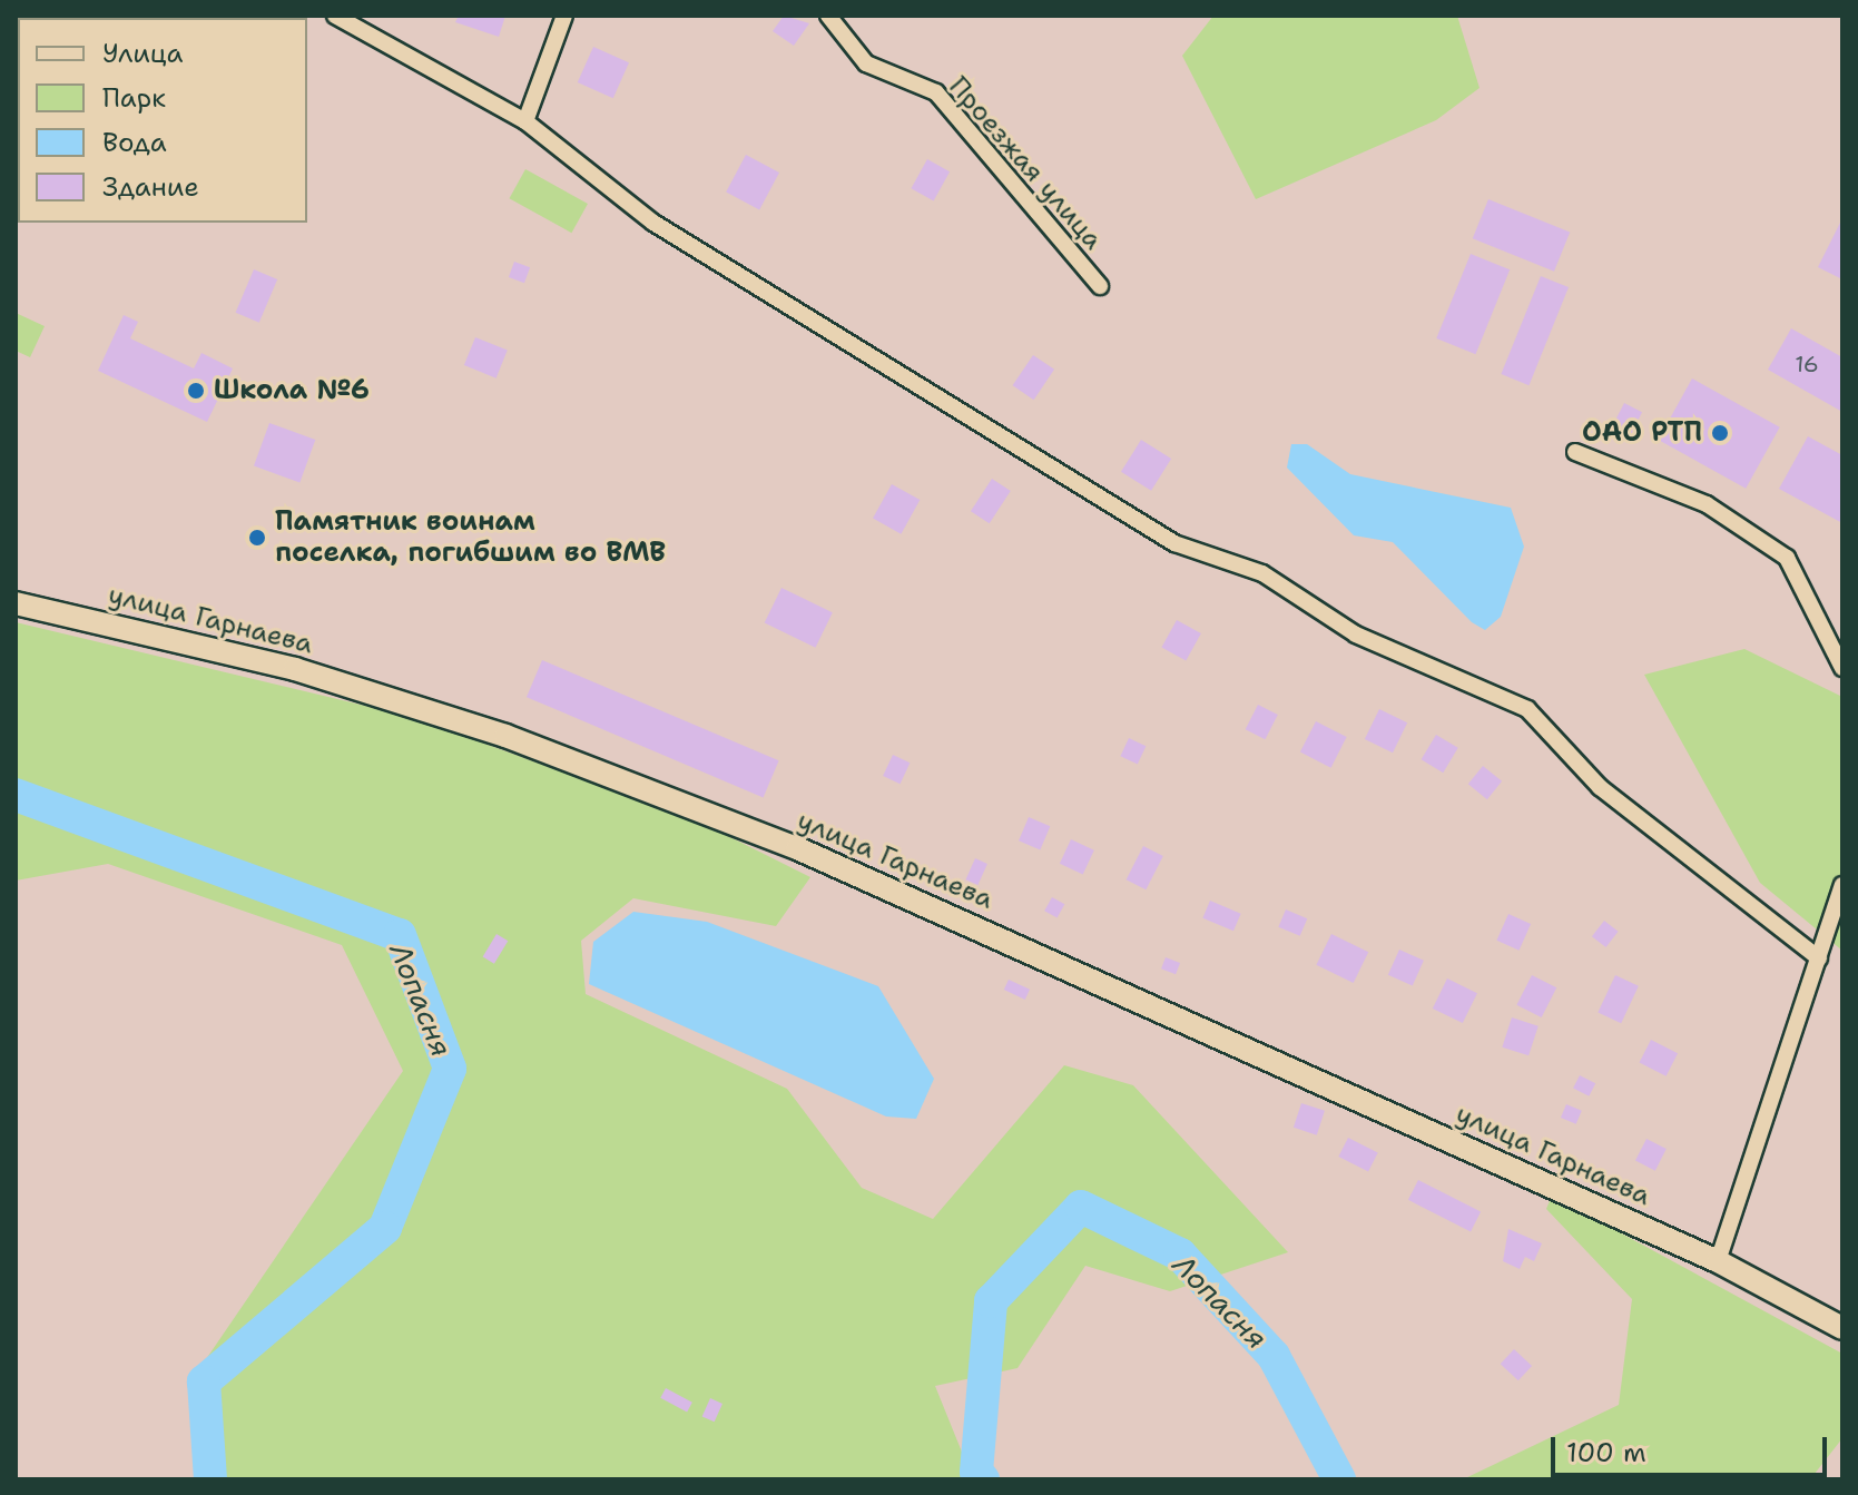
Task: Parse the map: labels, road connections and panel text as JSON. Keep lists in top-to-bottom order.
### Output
{
  "streets": {
    "street": ["Проезжая улица", "улица Гарнаева"]
  },
  "water": ["Лопасня"],
  "places": ["Школа №6", "ОАО РТП", "Памятник воинам поселка, погибшим во ВМВ"],
  "house_numbers": ["16"],
  "legend": [
    "Улица",
    "Парк",
    "Вода",
    "Здание"
  ],
  "scale_bar": "100 m"
}
